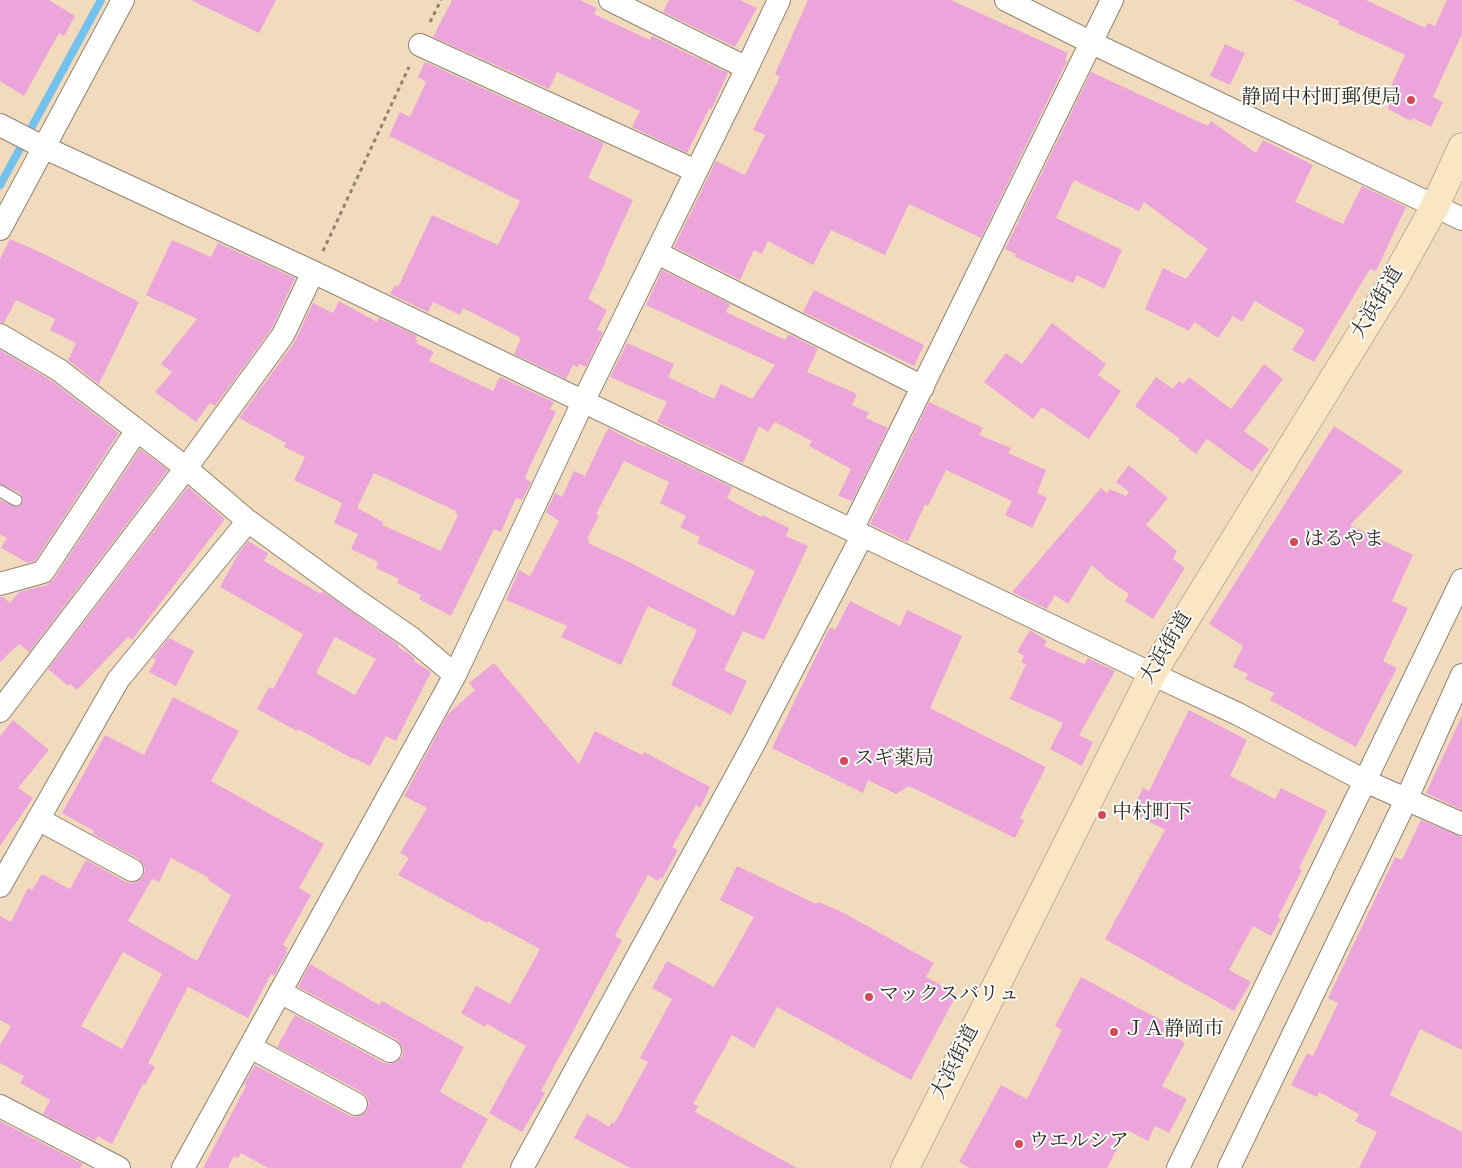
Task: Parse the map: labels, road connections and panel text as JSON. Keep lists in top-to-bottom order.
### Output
{
  "streets": {
    "street": ["大浜街道"]
  },
  "places": [
    "静岡中村町郵便局",
    "はるやま",
    "スギ薬局",
    "中村町下",
    "マックスバリュ",
    "ＪＡ静岡市",
    "ウエルシア"
  ]
}
